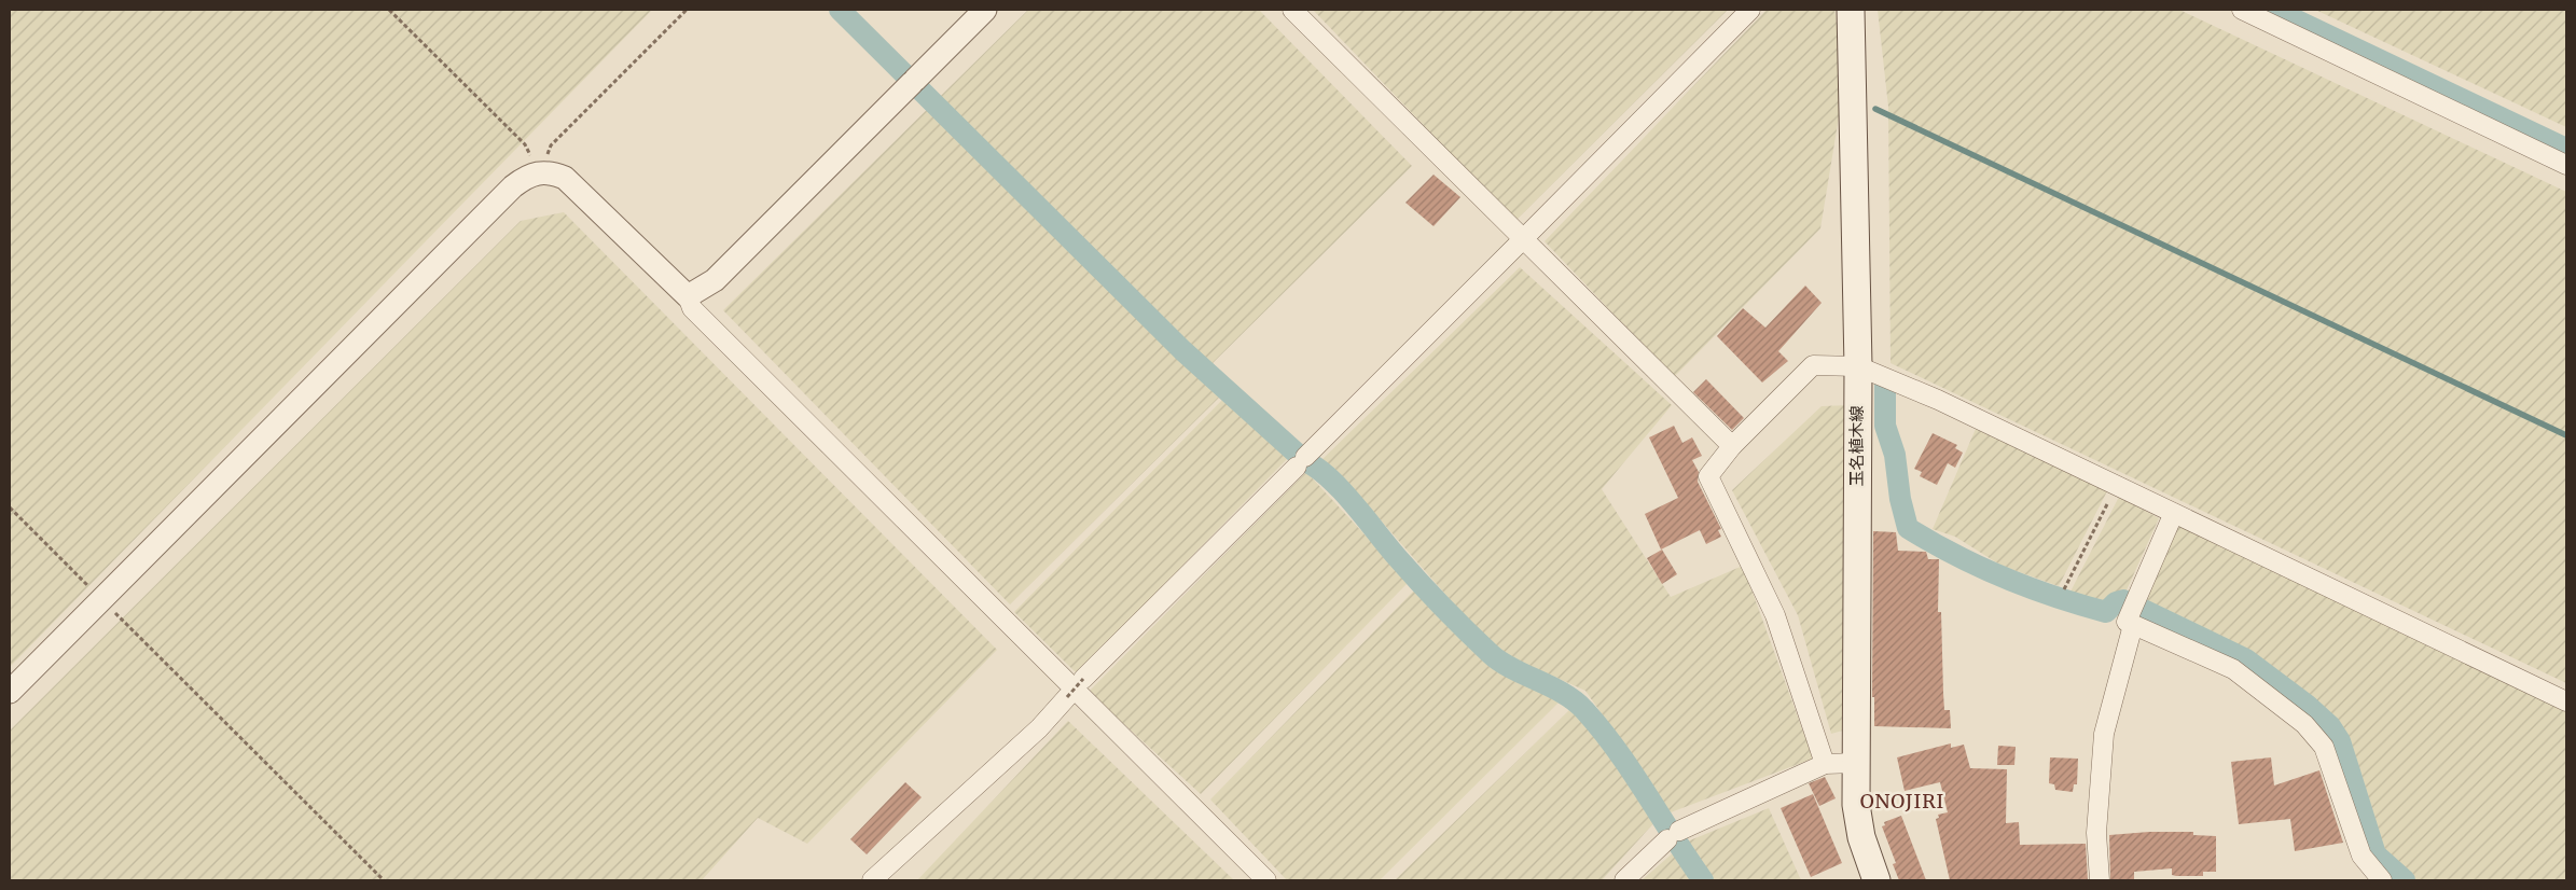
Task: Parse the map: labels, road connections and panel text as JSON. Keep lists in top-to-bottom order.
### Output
{
  "streets": {
    "main road": ["玉名植木線"]
  },
  "districts": ["ONOJIRI"]
}
